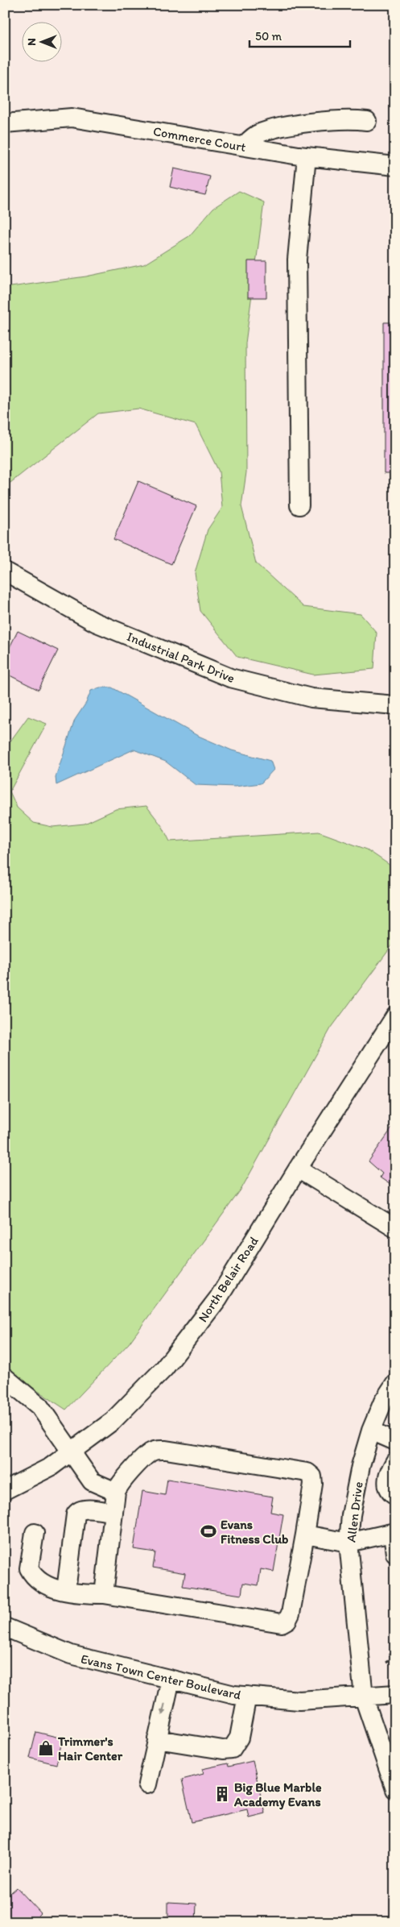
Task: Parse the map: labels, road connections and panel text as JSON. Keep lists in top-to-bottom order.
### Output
{
  "streets": {
    "street": [
      "Commerce Court",
      "Industrial Park Drive",
      "North Belair Road",
      "Allen Drive",
      "Evans Town Center Boulevard"
    ]
  },
  "crossings": [
    ["Allen Drive", "Evans Town Center Boulevard"]
  ],
  "places": {
    "sports": ["Evans Fitness Club"],
    "shop": ["Trimmer's Hair Center"],
    "building": ["Big Blue Marble Academy Evans"]
  },
  "scale_bar": "50 m",
  "north": "left"
}
